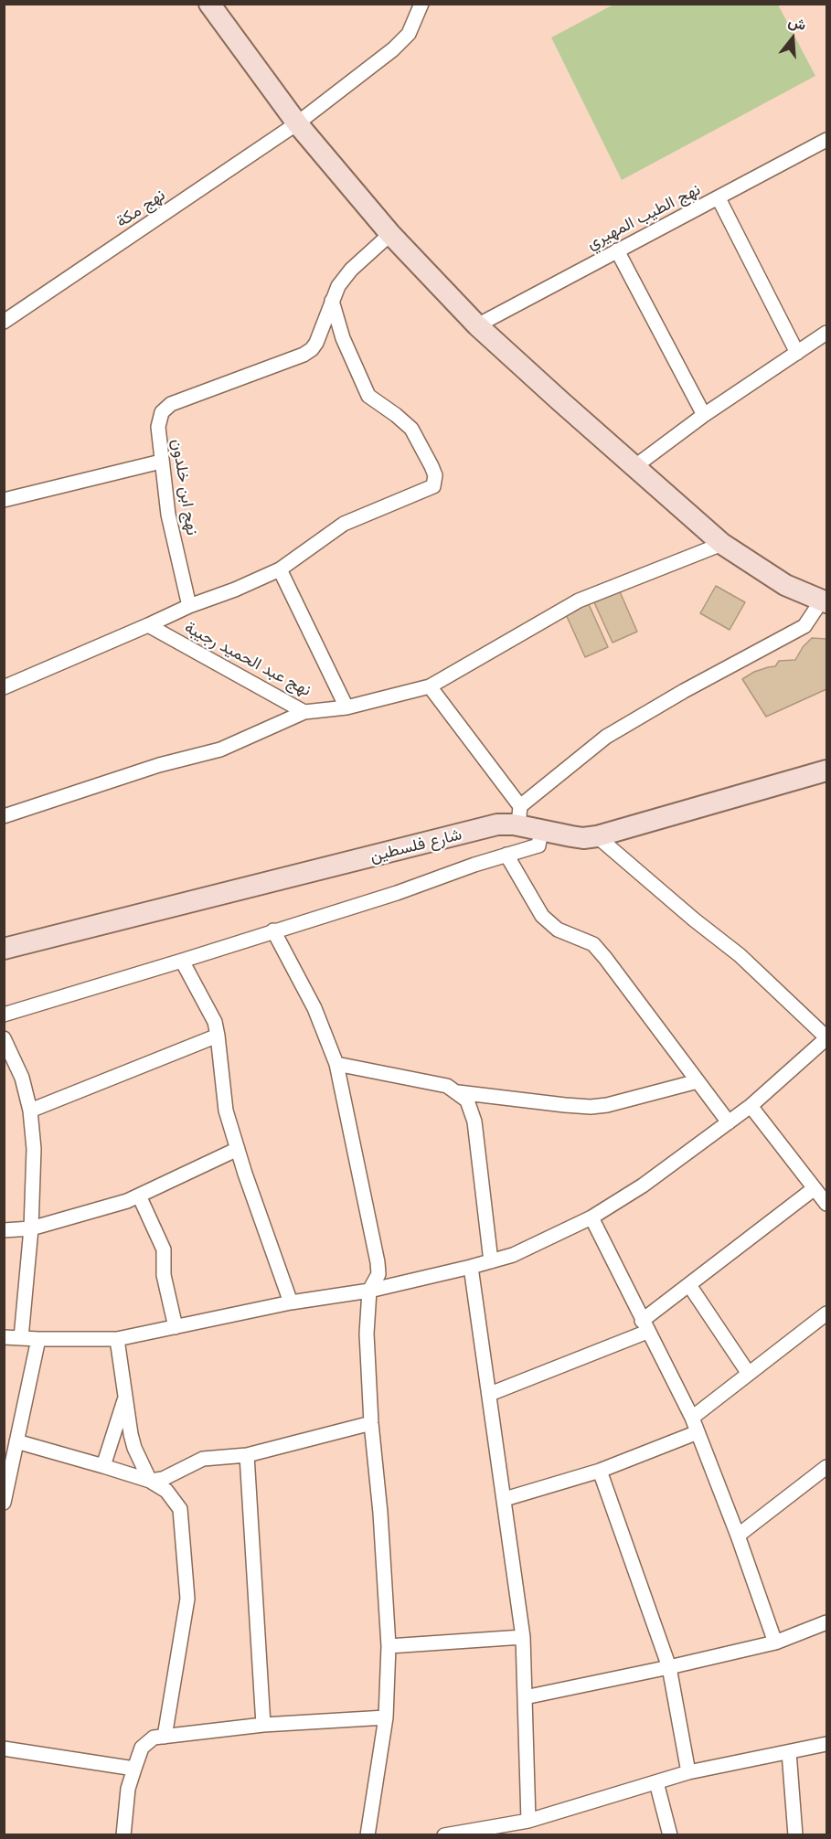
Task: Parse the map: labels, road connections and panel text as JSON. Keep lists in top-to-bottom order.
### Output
{
  "streets": {
    "main road": ["شارع فلسطين"],
    "street": [
      "نهج مكة",
      "نهج الطيب المهيري",
      "نهج ابن خلدون",
      "نهج عبد الحميد رجيبة"
    ]
  },
  "north": "top"
}
